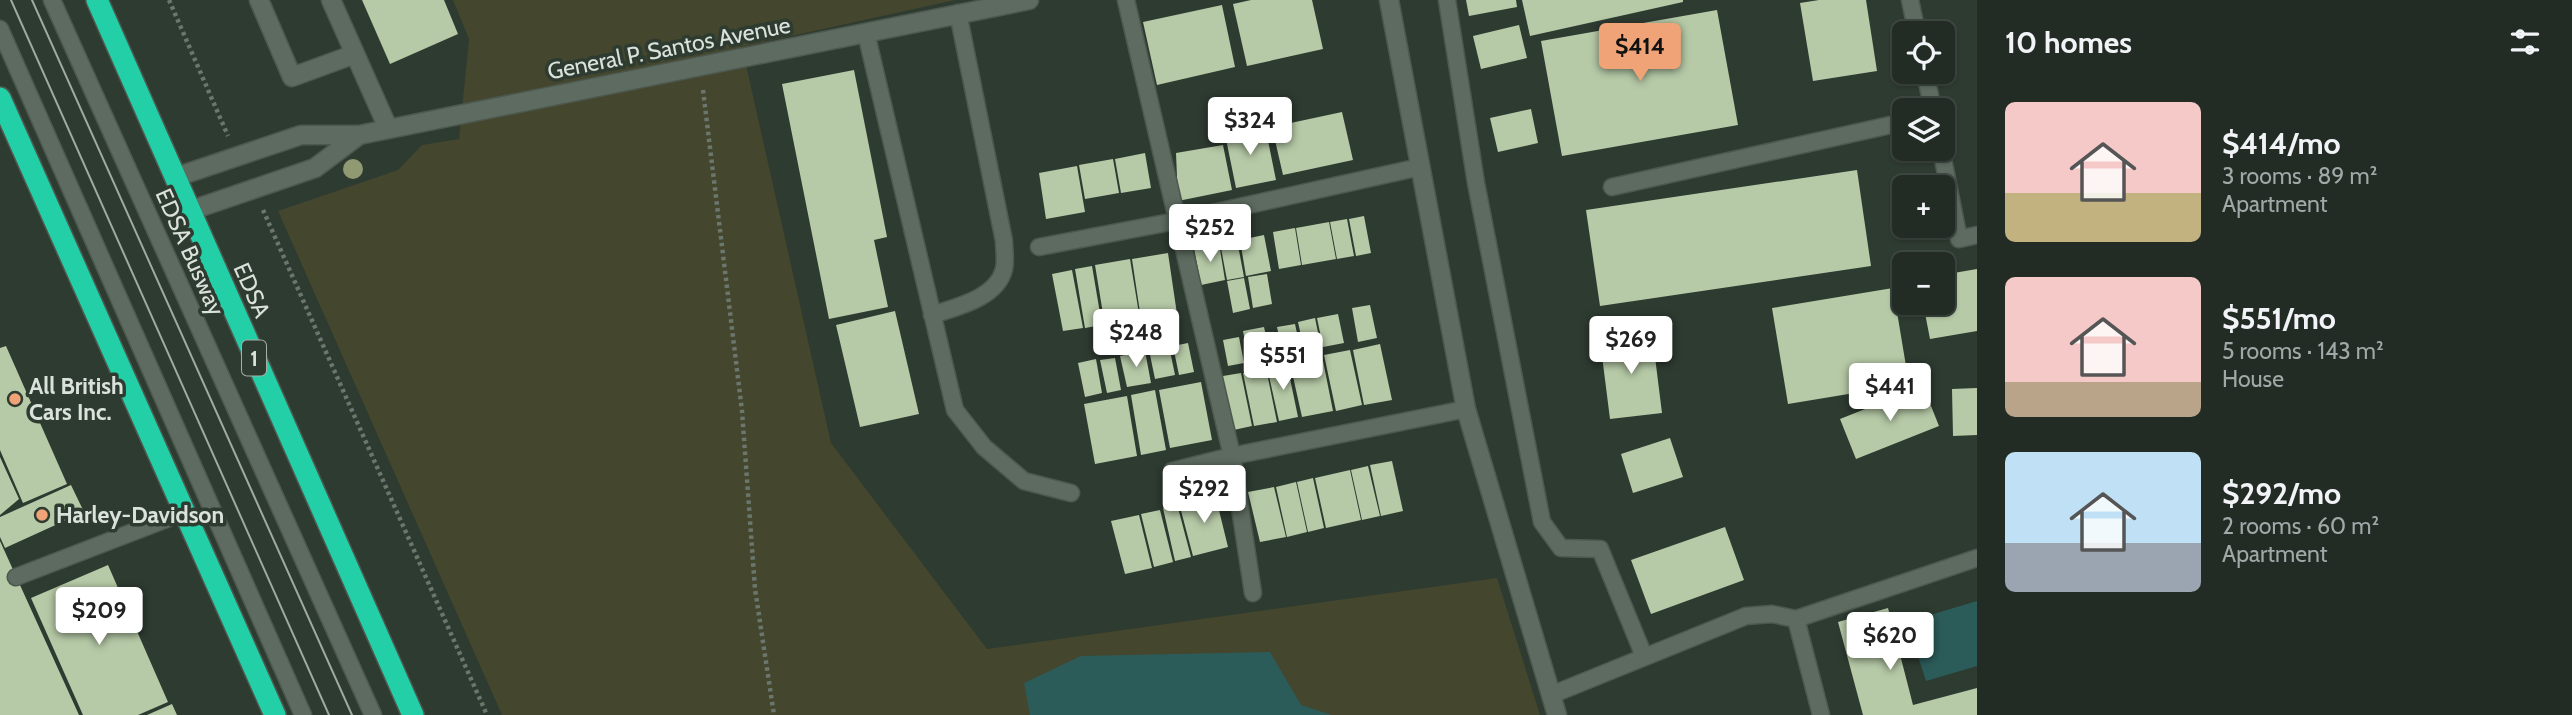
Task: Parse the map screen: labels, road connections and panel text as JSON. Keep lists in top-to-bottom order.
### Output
{
  "streets": {
    "highway": ["EDSA", "1"],
    "street": ["General P. Santos Avenue"],
    "lane": ["EDSA Busway"]
  },
  "crossings": [
    ["General P. Santos Avenue", "EDSA"]
  ],
  "places": ["All British Cars Inc.", "Harley-Davidson"],
  "page": {
    "heading": "10 homes",
    "map_buttons": ["+", "−"],
    "price": [
      "$414",
      "$324",
      "$252",
      "$248",
      "$269",
      "$551",
      "$441",
      "$292",
      "$209",
      "$620"
    ],
    "list": [
      {
        "name": "$414/mo",
        "note": "3 rooms · 89 m² · Apartment"
      },
      {
        "name": "$551/mo",
        "note": "5 rooms · 143 m² · House"
      },
      {
        "name": "$292/mo",
        "note": "2 rooms · 60 m² · Apartment"
      }
    ]
  }
}
